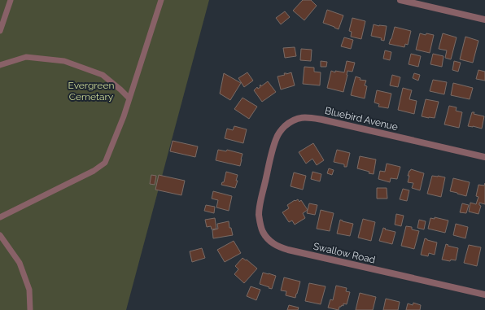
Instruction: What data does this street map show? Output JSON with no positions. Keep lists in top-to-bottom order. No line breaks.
{"streets":{"street":["Bluebird Avenue","Swallow Road"]},"crossings":[["Bluebird Avenue","Swallow Road"]],"parks":["Evergreen Cemetary"]}
